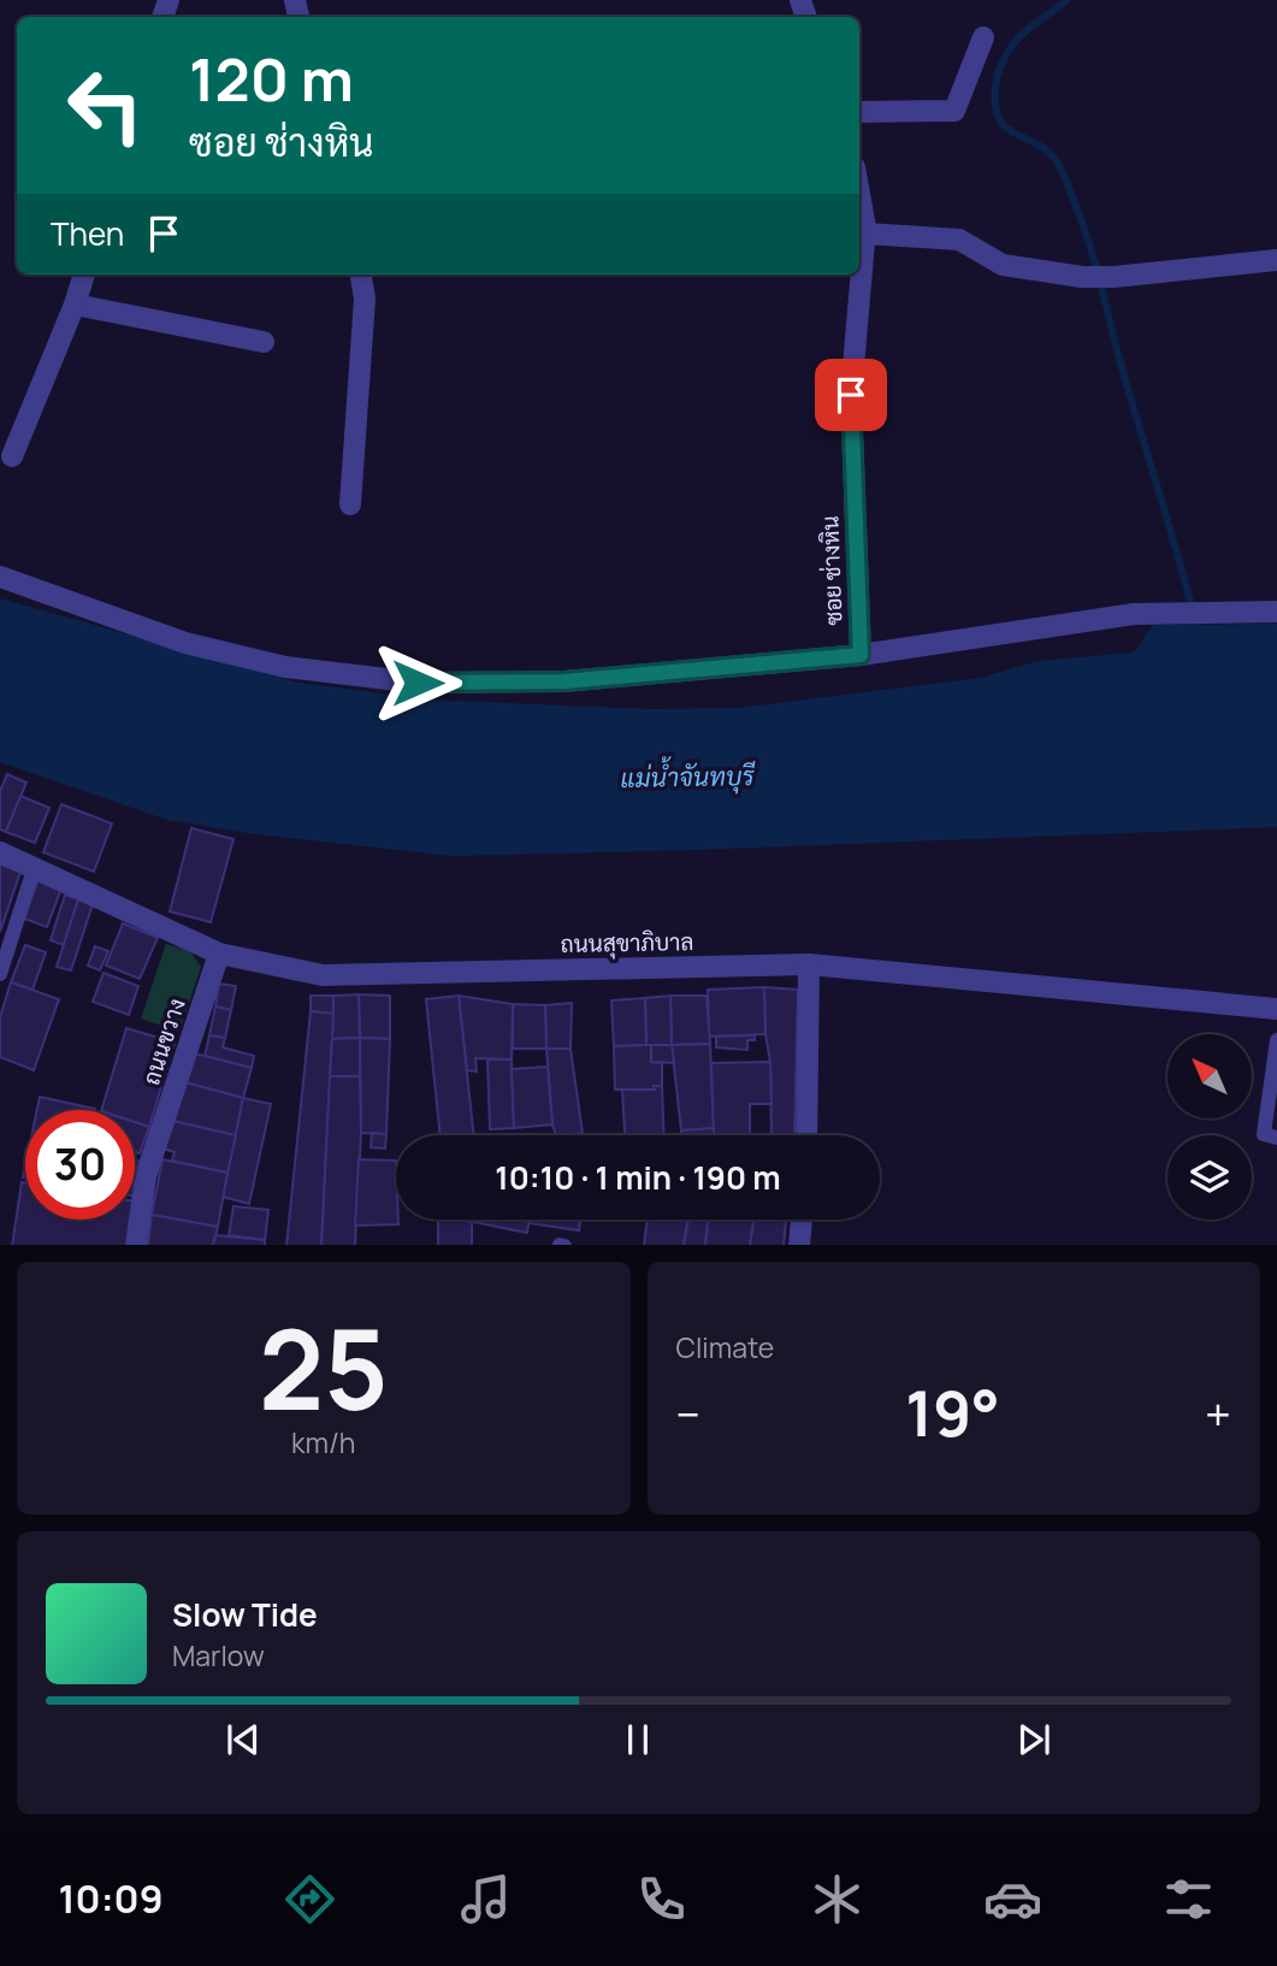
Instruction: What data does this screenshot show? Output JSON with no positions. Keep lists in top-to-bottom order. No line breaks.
{"streets":{"street":["ซอย ช่างหิน","ถนนสุขาภิบาล","ถนนขวาง"]},"crossings":[["ถนนสุขาภิบาล","ถนนขวาง"]],"water":["แม่น้ำจันทบุรี"],"north":"top left","page":{"turn":["120 m","ซอย ช่างหิน"],"then":"Then","limit":"30","trip":"10:10 · 1 min · 190 m","tile":[["25","km/h"],"Climate"],"heat":["−","19°","+"],"song":["Slow Tide","Marlow"],"tabs":"10:09"}}
